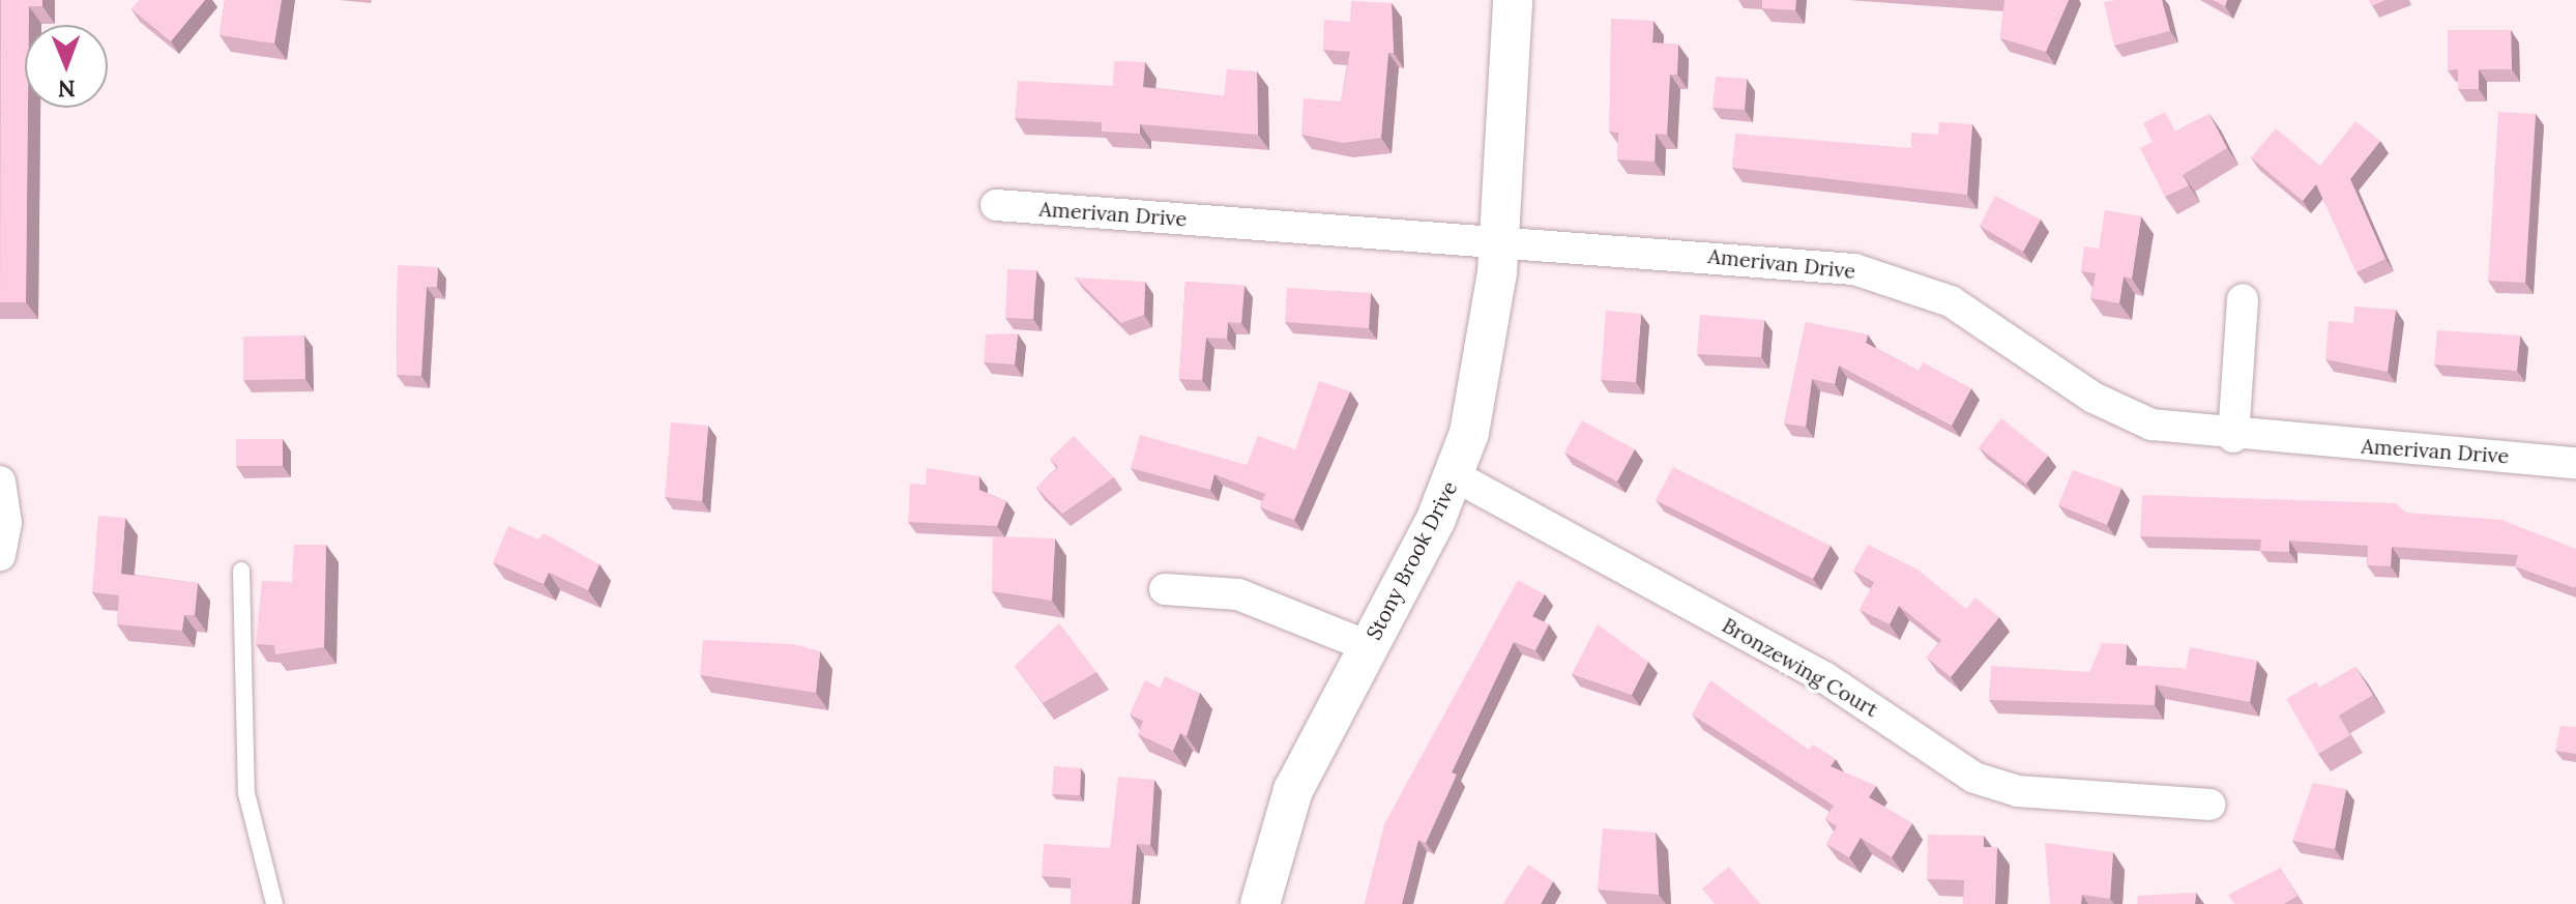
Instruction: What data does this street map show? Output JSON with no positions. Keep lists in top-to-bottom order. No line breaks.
{"streets":{"street":["Amerivan Drive","Stony Brook Drive","Bronzewing Court"]},"crossings":[["Amerivan Drive","Stony Brook Drive"],["Stony Brook Drive","Bronzewing Court"]],"north":"bottom"}
